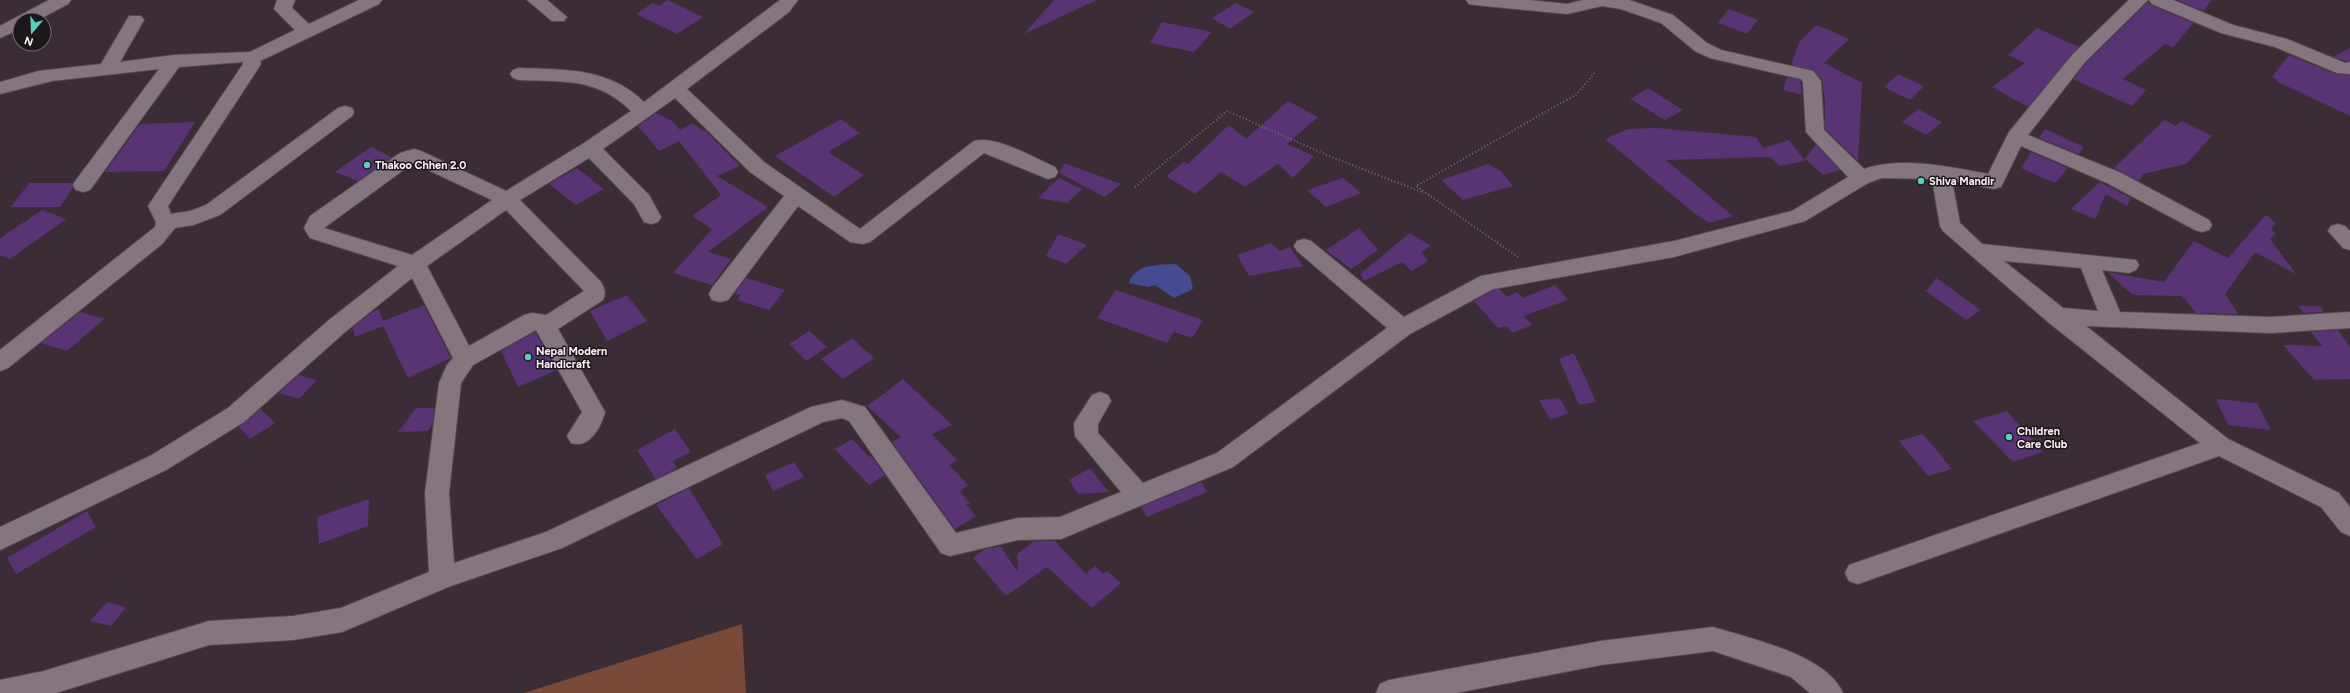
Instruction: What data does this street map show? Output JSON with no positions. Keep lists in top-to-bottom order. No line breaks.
{"places":["Thakoo Chhen 2.0","Shiva Mandir","Nepal Modern Handicraft","Children Care Club"],"north":"bottom"}
